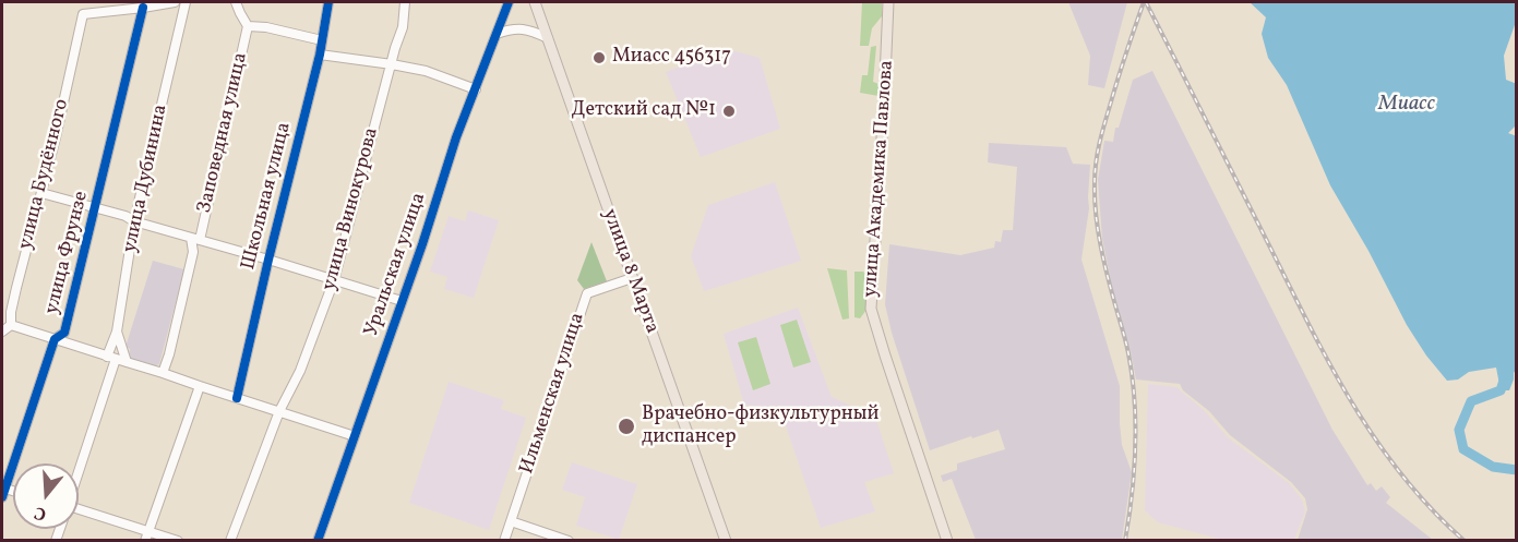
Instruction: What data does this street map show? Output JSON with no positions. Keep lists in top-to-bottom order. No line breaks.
{"streets":{"main road":["улица Академика Павлова","улица 8 Марта"],"street":["Заповедная улица","улица Будённого","улица Дубинина","Школьная улица","улица Винокурова","улица Фрунзе","Уральская улица","Ильменская улица"]},"crossings":[["улица Будённого","улица Фрунзе"],["улица 8 Марта","Ильменская улица"]],"water":["Миасс"],"places":["Миасс 456317","Детский сад №1","Врачебно-физкультурный диспансер"],"north":"bottom"}
